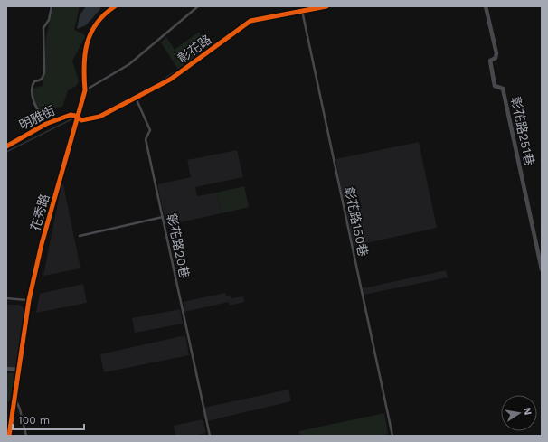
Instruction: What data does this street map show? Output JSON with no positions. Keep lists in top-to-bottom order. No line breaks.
{"streets":{"street":["彰花路","明雅街","彰花路251巷","花秀路"],"lane":["彰花路150巷","彰花路20巷"]},"crossings":[["彰花路","明雅街"],["彰花路","花秀路"],["彰花路","彰花路150巷"],["彰花路","彰花路20巷"],["明雅街","花秀路"]],"scale_bar":"100 m","north":"right"}
